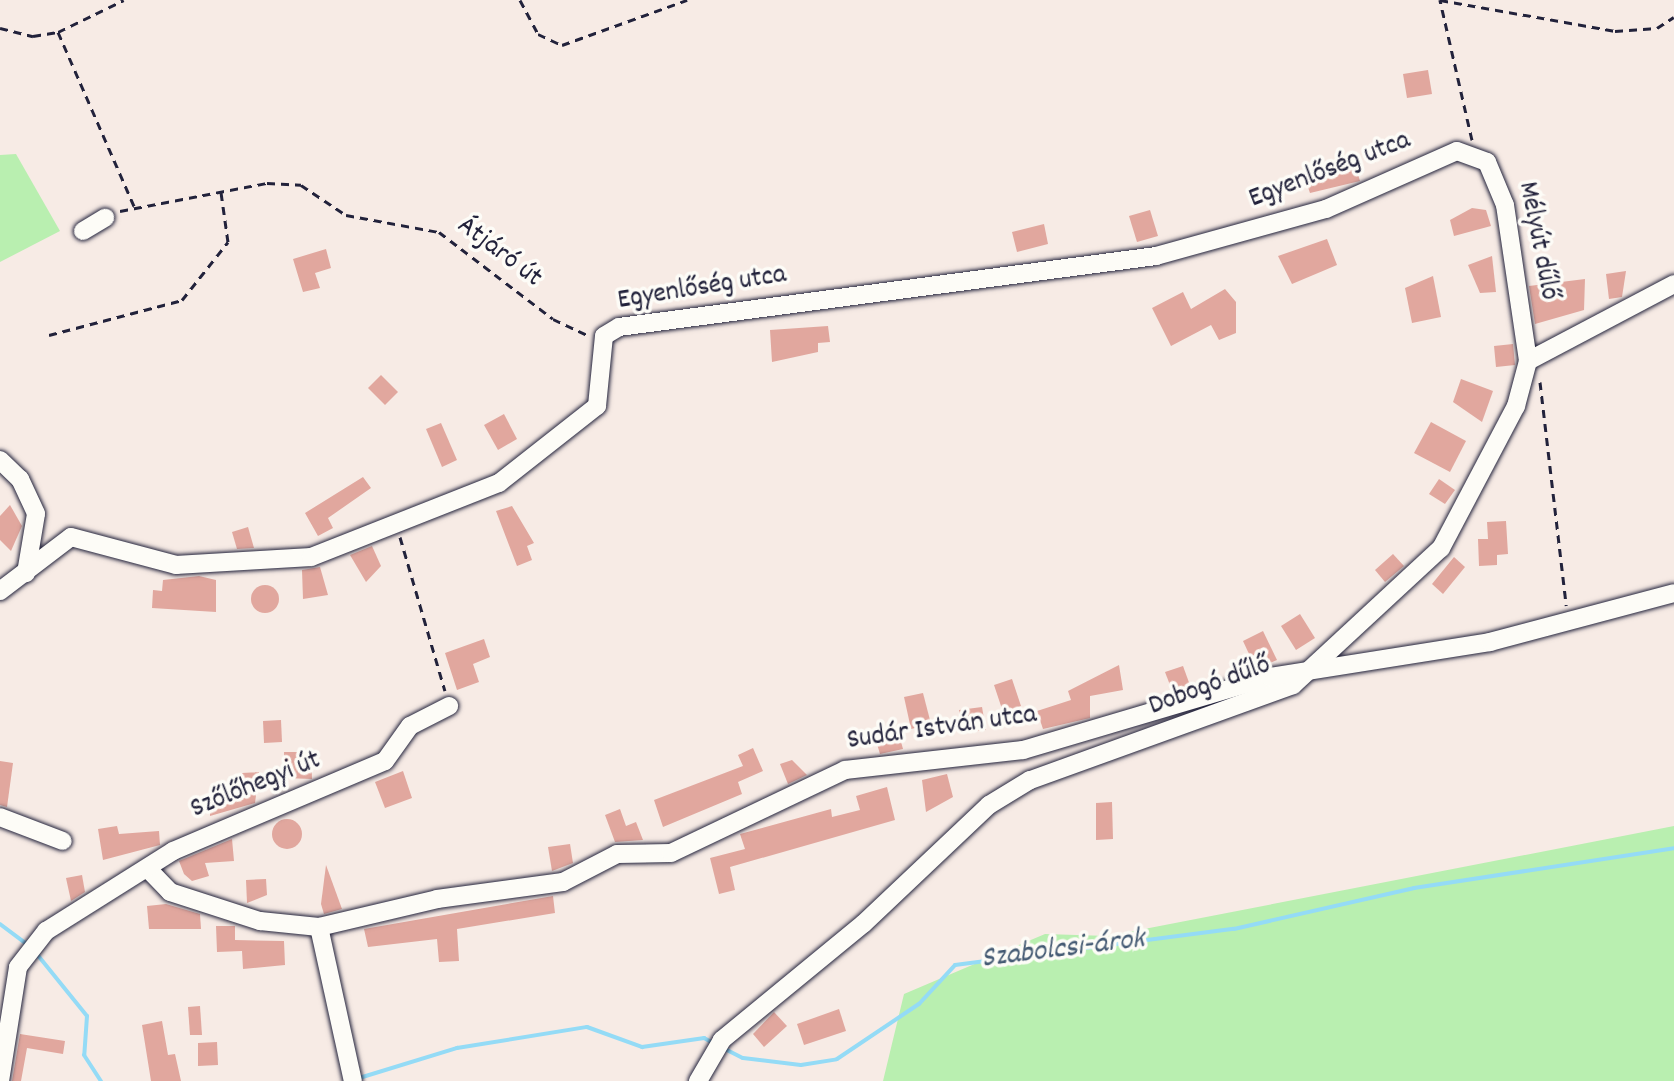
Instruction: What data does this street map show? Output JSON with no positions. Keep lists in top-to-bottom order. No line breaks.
{"streets":{"street":["Egyenlőség utca","Mélyút dűlő","Dobogó dűlő","Sudár István utca","Szőlőhegyi út"],"path":["Átjáró út"]},"crossings":[["Egyenlőség utca","Mélyút dűlő"],["Egyenlőség utca","Átjáró út"],["Mélyút dűlő","Dobogó dűlő"],["Dobogó dűlő","Sudár István utca"],["Sudár István utca","Szőlőhegyi út"]],"water":["Szabolcsi-árok"]}
